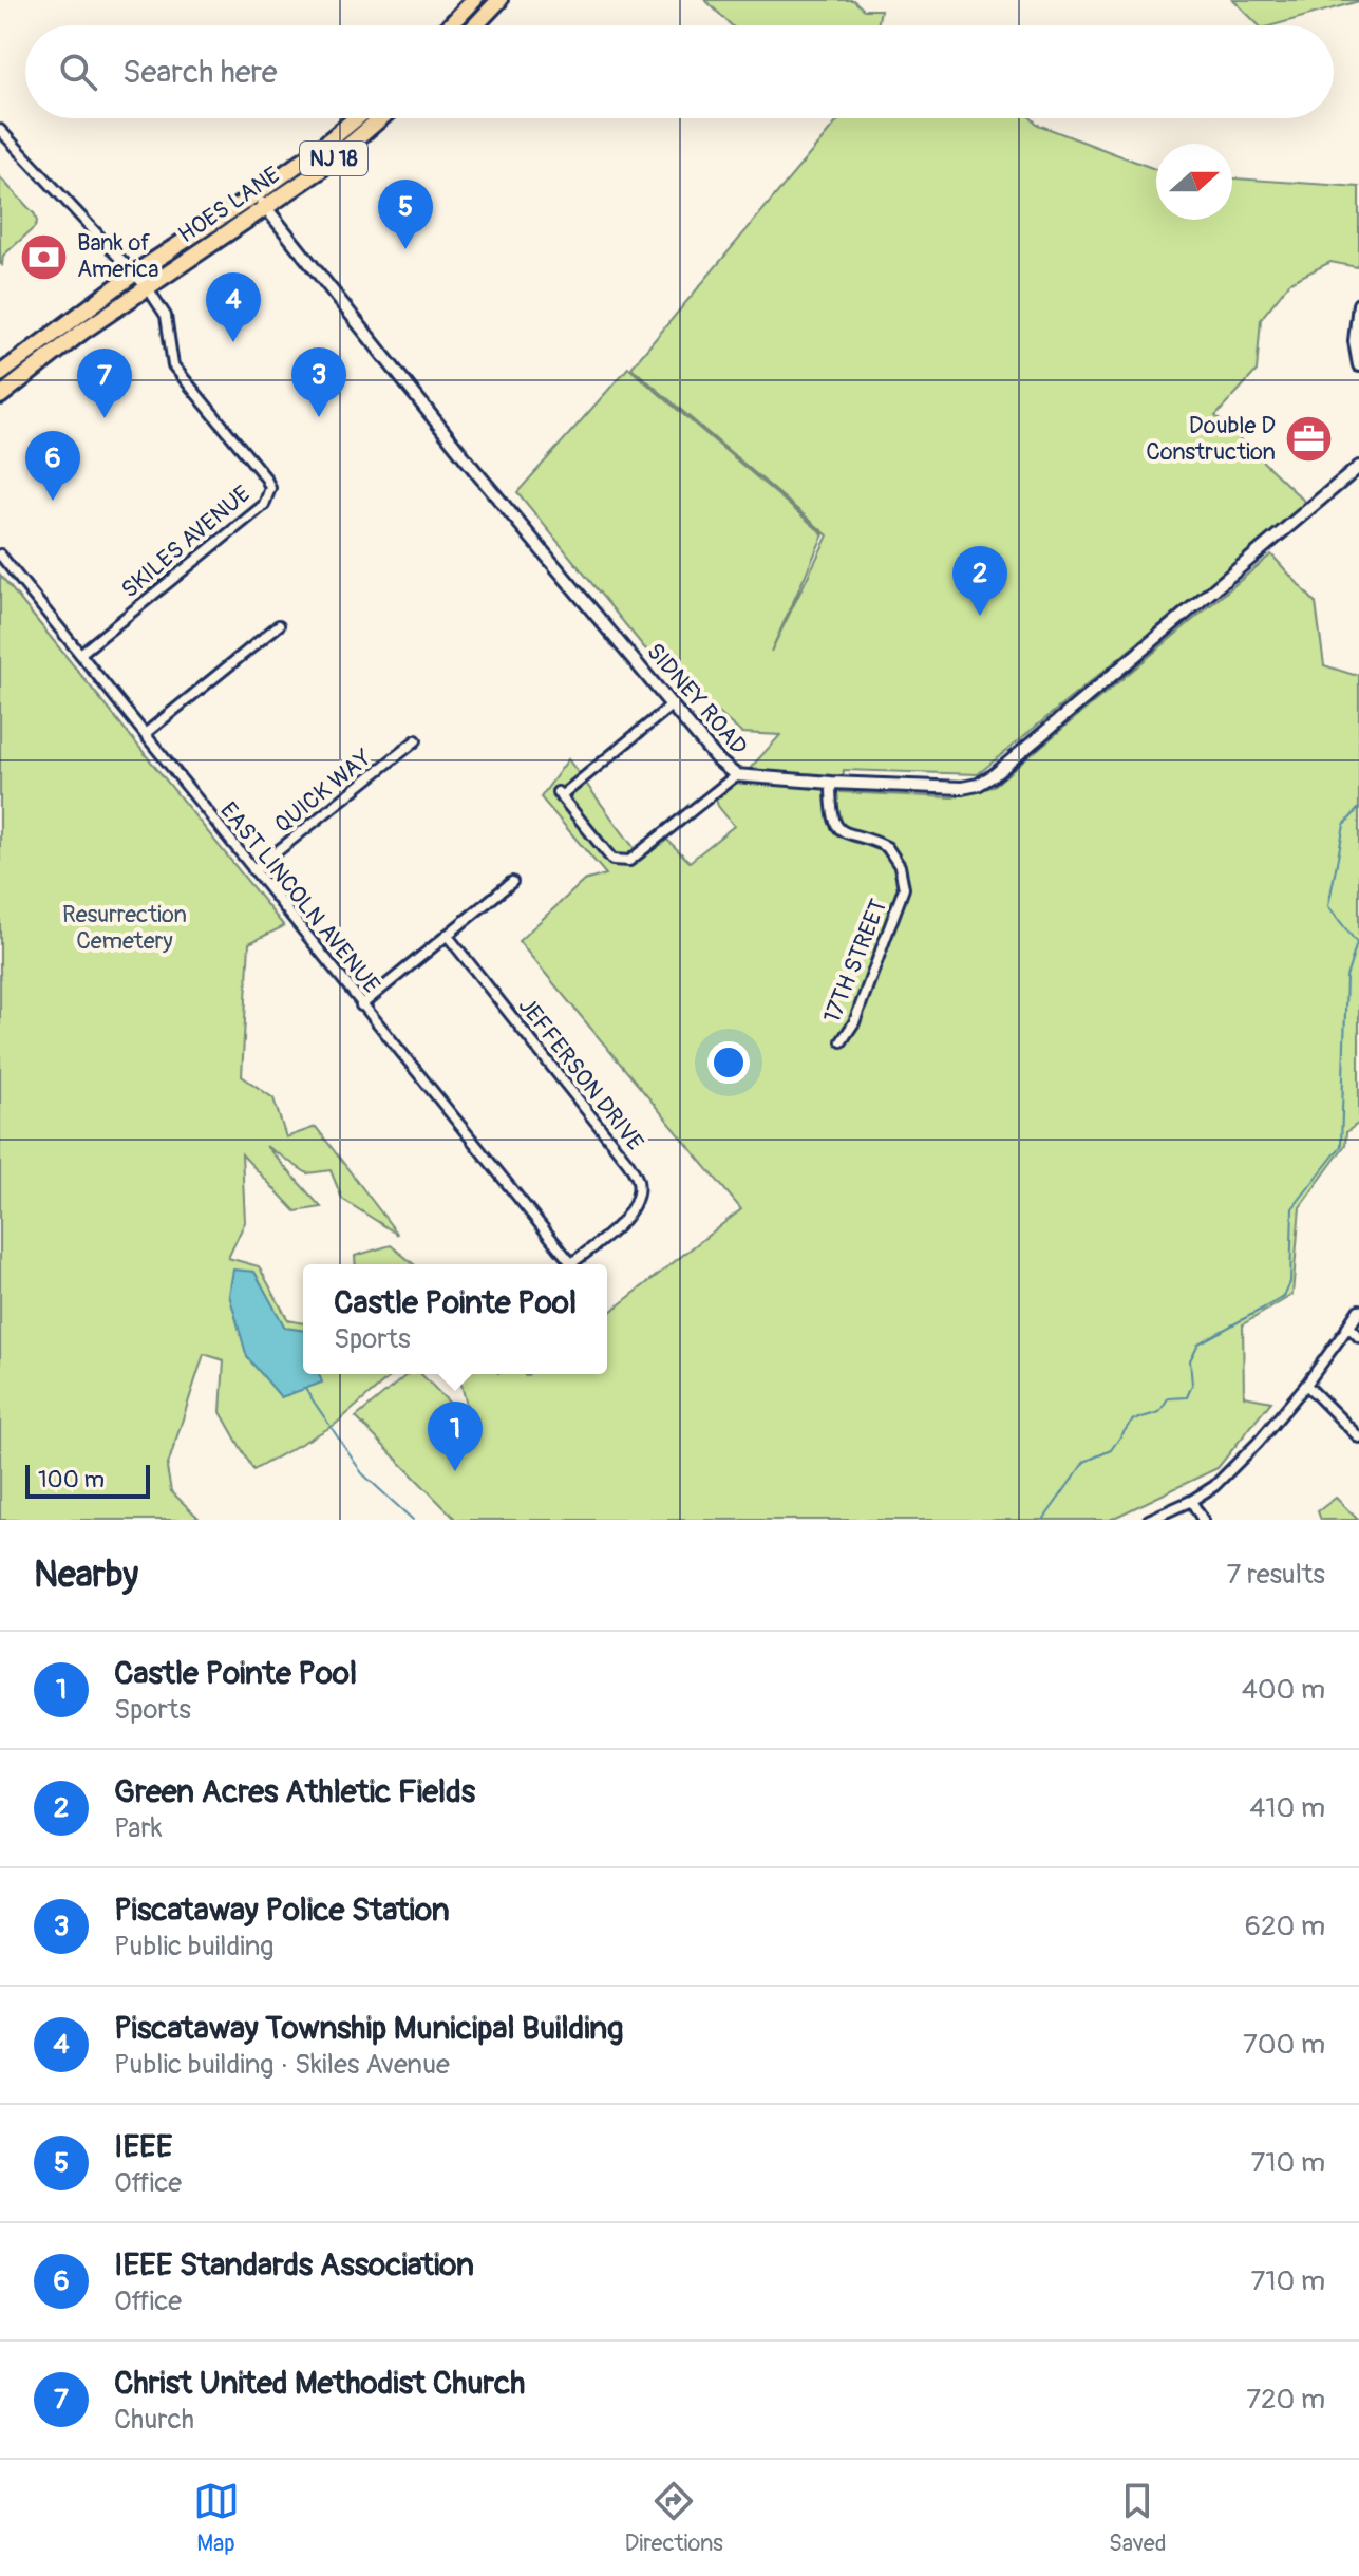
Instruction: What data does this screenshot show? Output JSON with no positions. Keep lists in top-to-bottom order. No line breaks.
{"streets":{"highway":["NJ 18","HOES LANE"],"street":["SKILES AVENUE","SIDNEY ROAD","QUICK WAY","EAST LINCOLN AVENUE","17TH STREET","JEFFERSON DRIVE"]},"crossings":[["HOES LANE","SKILES AVENUE"],["HOES LANE","SIDNEY ROAD"],["SKILES AVENUE","EAST LINCOLN AVENUE"],["SIDNEY ROAD","17TH STREET"],["QUICK WAY","EAST LINCOLN AVENUE"],["EAST LINCOLN AVENUE","JEFFERSON DRIVE"]],"parks":["Resurrection Cemetery"],"places":{"bank":["Bank of America"],"office":["Double D Construction"]},"scale_bar":"100 m","north":"right","page":{"search":"Search here","pins":["5","4","3","7","6","2","1"],"popup":["Castle Pointe Pool","Sports"],"scale":"100 m","heading":["Nearby","7 results"],"list":[{"mark":"1","name":"Castle Pointe Pool","note":"Sports","value":"400 m"},{"mark":"2","name":"Green Acres Athletic Fields","note":"Park","value":"410 m"},{"mark":"3","name":"Piscataway Police Station","note":"Public building","value":"620 m"},{"mark":"4","name":"Piscataway Township Municipal Building","note":"Public building · Skiles Avenue","value":"700 m"},{"mark":"5","name":"IEEE","note":"Office","value":"710 m"},{"mark":"6","name":"IEEE Standards Association","note":"Office","value":"710 m"},{"mark":"7","name":"Christ United Methodist Church","note":"Church","value":"720 m"}],"nav":["Map","Directions","Saved"]}}
